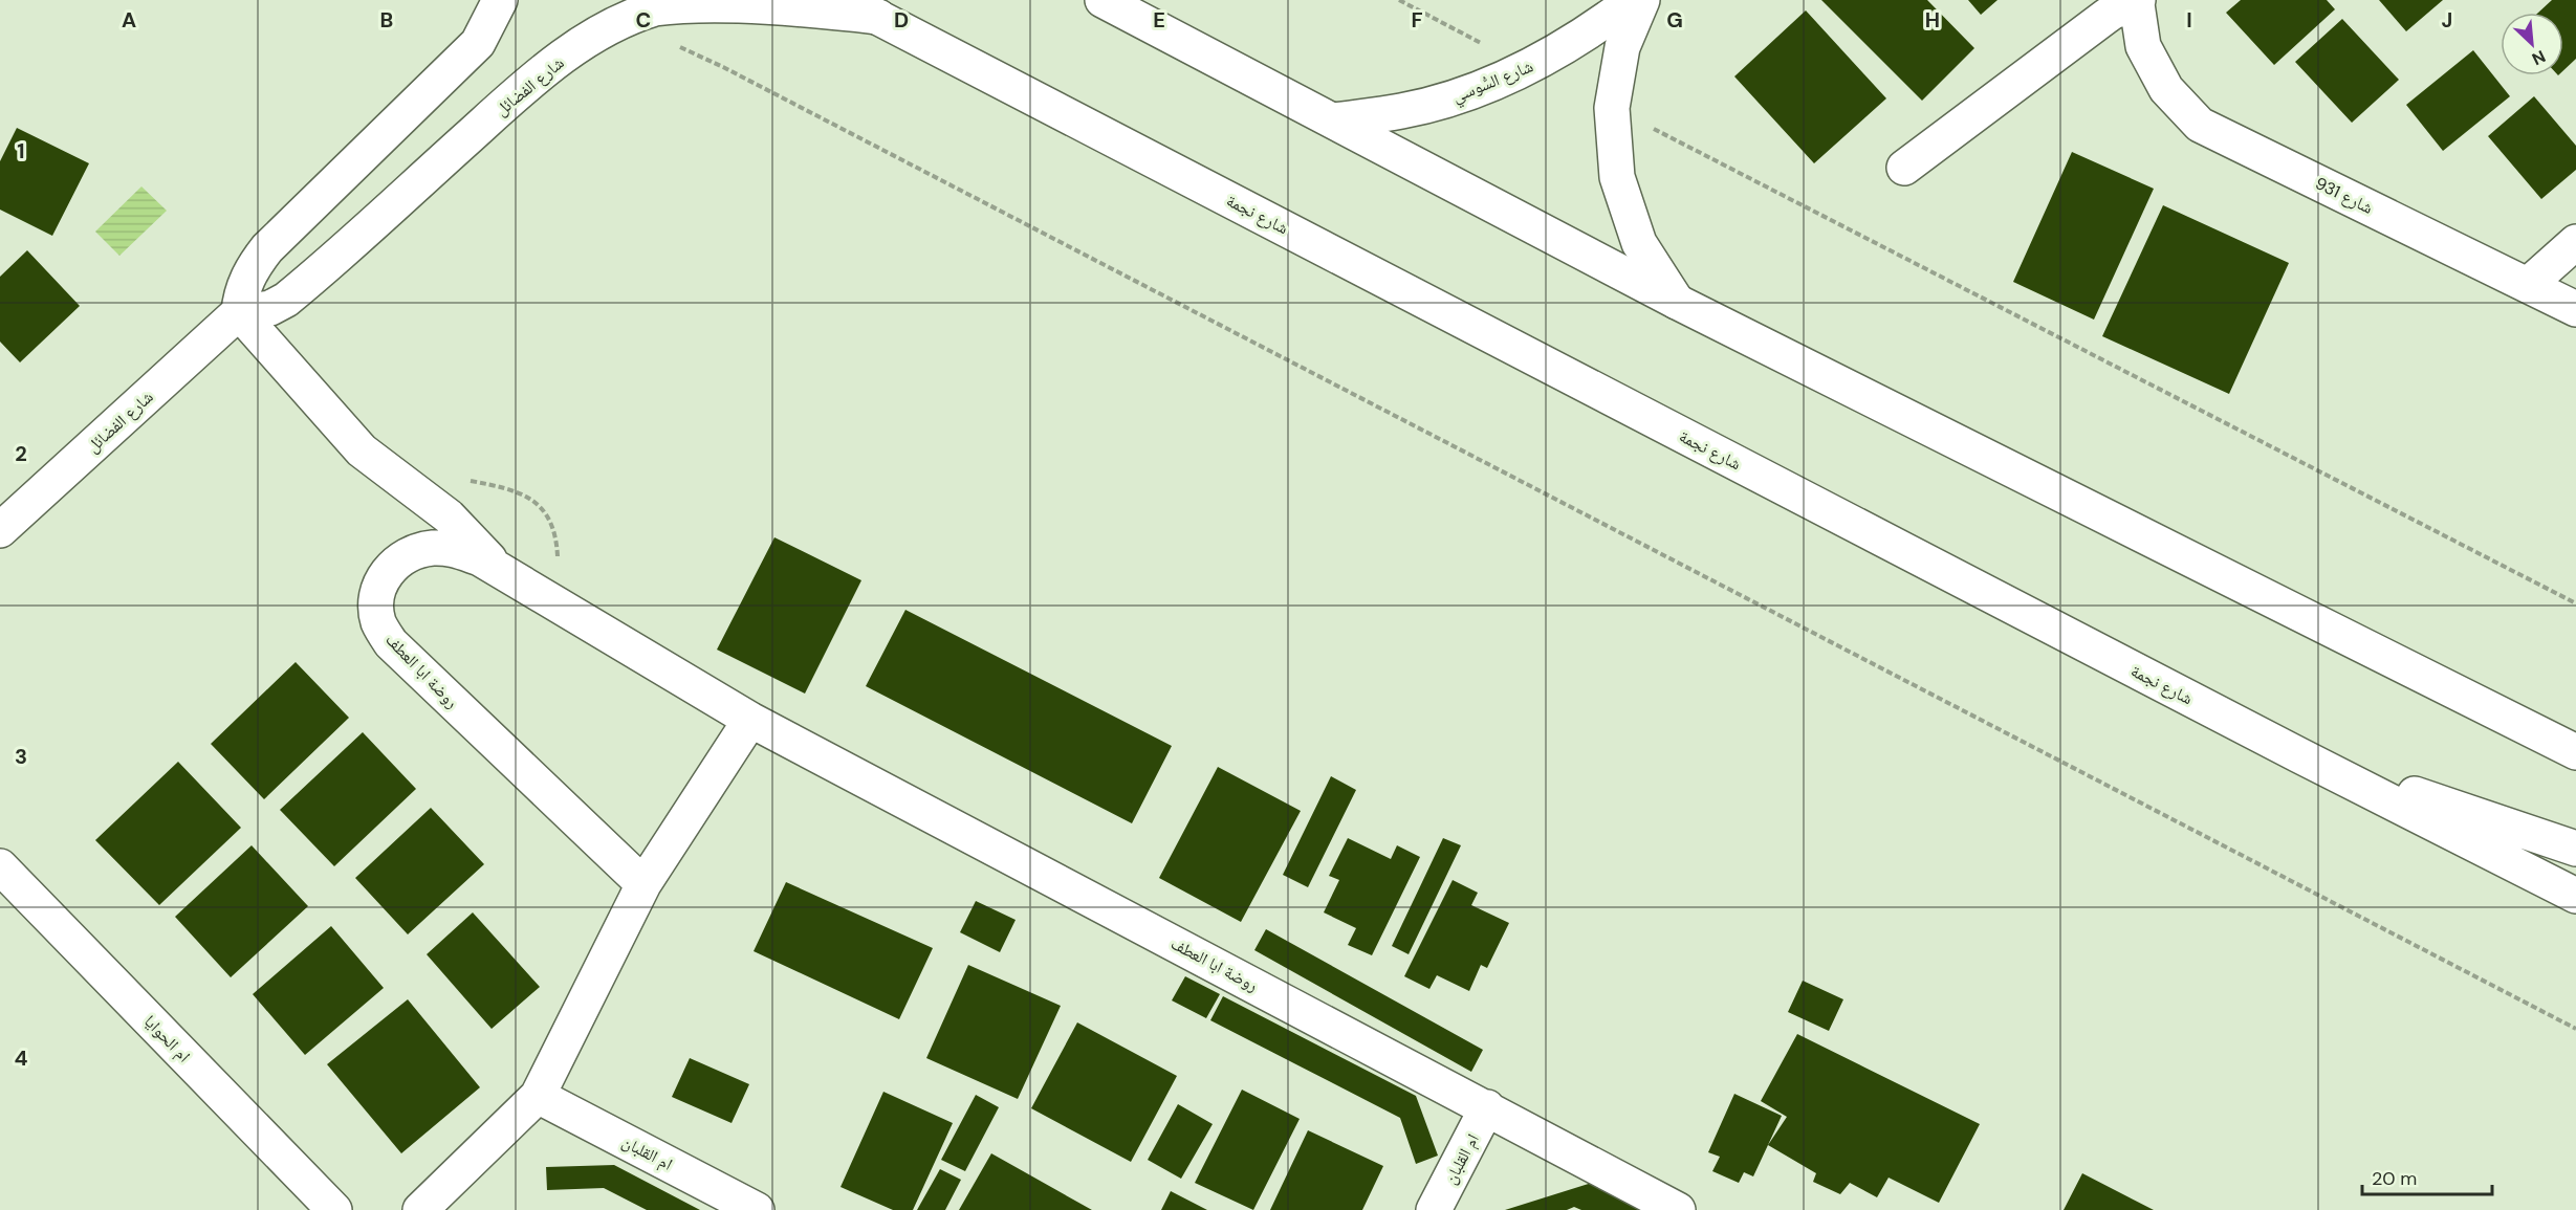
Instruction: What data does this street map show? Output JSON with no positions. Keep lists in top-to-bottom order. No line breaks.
{"streets":{"street":["شارع السُّوسي","شارع الفضائل","شارع 931","شارع نجمة","روضة ابا العطف","ام الحوايا","ام القلبان"]},"crossings":[["شارع الفضائل","شارع نجمة"],["روضة ابا العطف","ام القلبان"]],"scale_bar":"20 m","north":"bottom right","grid":{"columns":["A","B","C","D","E","F","G","H","I","J"],"rows":["1","2","3","4"]}}
